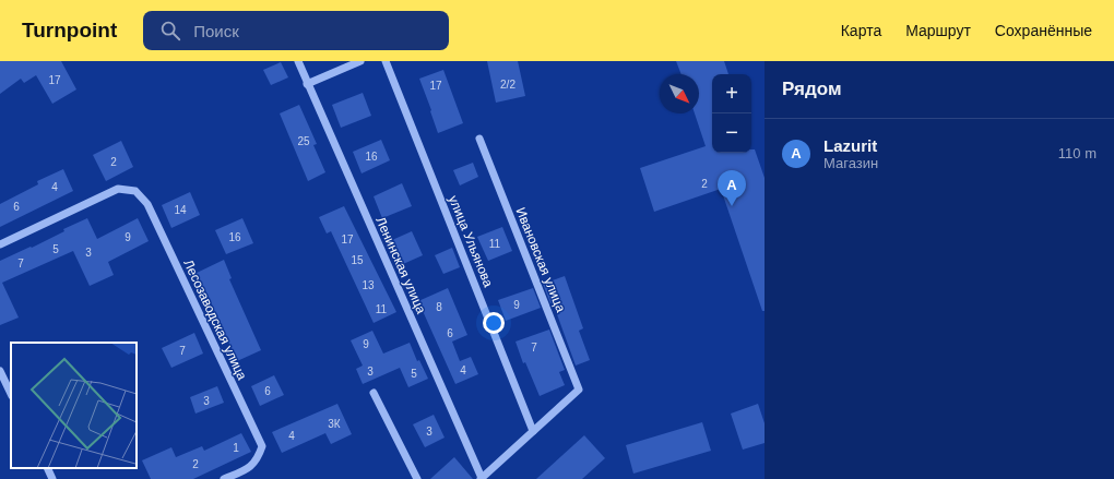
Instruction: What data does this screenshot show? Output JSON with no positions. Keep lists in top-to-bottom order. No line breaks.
{"streets":{"street":["улица Ульянова","Ивановская улица","Ленинская улица","Лесозаводская улица"]},"crossings":[["улица Ульянова","Ивановская улица"]],"house_numbers":["17","2/2","17","25","16","2","2","4","6","14","9","16","17","11","5","3","15","7","13","9","8","11","6","9","7","7","4","3","5","6","3","3К","3","4","1","2"],"north":"bottom right","page":{"header":"Turnpoint","search":"Поиск","nav":["Карта","Маршрут","Сохранённые"],"heading":"Рядом","map_buttons":["+","−"],"list":[{"mark":"A","name":"Lazurit","note":"Магазин","value":"110 m"}],"pins":"A"}}
